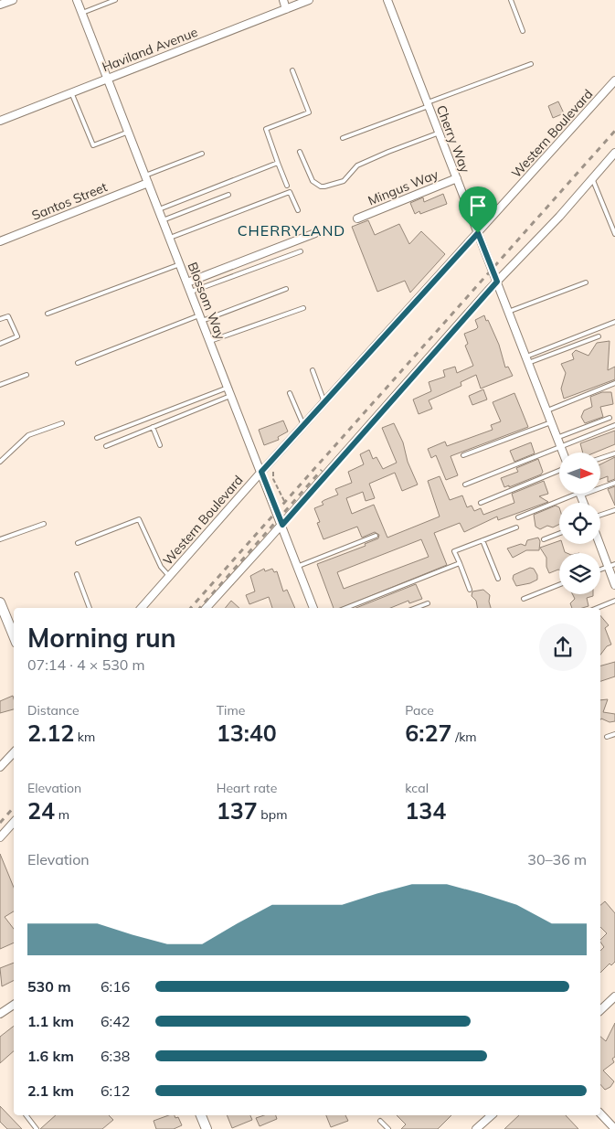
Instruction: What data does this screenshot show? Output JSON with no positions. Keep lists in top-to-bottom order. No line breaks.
{"streets":{"street":["Haviland Avenue","Western Boulevard","Cherry Way","Mingus Way","Santos Street","Blossom Way"]},"crossings":[["Haviland Avenue","Blossom Way"],["Western Boulevard","Cherry Way"],["Western Boulevard","Blossom Way"],["Cherry Way","Mingus Way"],["Santos Street","Blossom Way"]],"districts":["CHERRYLAND"],"north":"right","page":{"heading":["Morning run","07:14 · 4 × 530 m"],"stats":[["Distance","2.12 km"],["Time","13:40"],["Pace","6:27 /km"],["Elevation","24 m"],["Heart rate","137 bpm"],["kcal","134"]],"chart":["Elevation","30–36 m"],"list":[{"name":"530 m","note":"6:16"},{"name":"1.1 km","note":"6:42"},{"name":"1.6 km","note":"6:38"},{"name":"2.1 km","note":"6:12"}]}}
